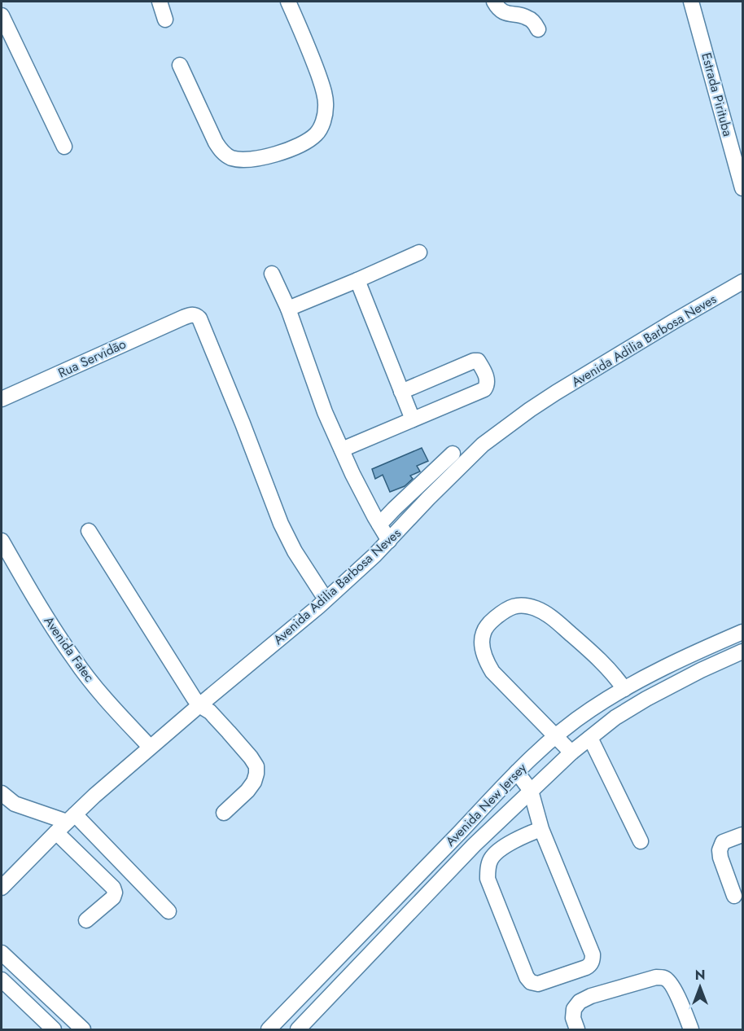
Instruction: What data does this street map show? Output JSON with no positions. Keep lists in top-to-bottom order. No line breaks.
{"streets":{"street":["Estrada Pirituba","Avenida Adilia Barbosa Neves","Rua Servidão","Avenida Fatec","Avenida New Jersey"]},"crossings":[["Avenida Adilia Barbosa Neves","Rua Servidão"],["Avenida Adilia Barbosa Neves","Avenida Fatec"]],"north":"top"}
